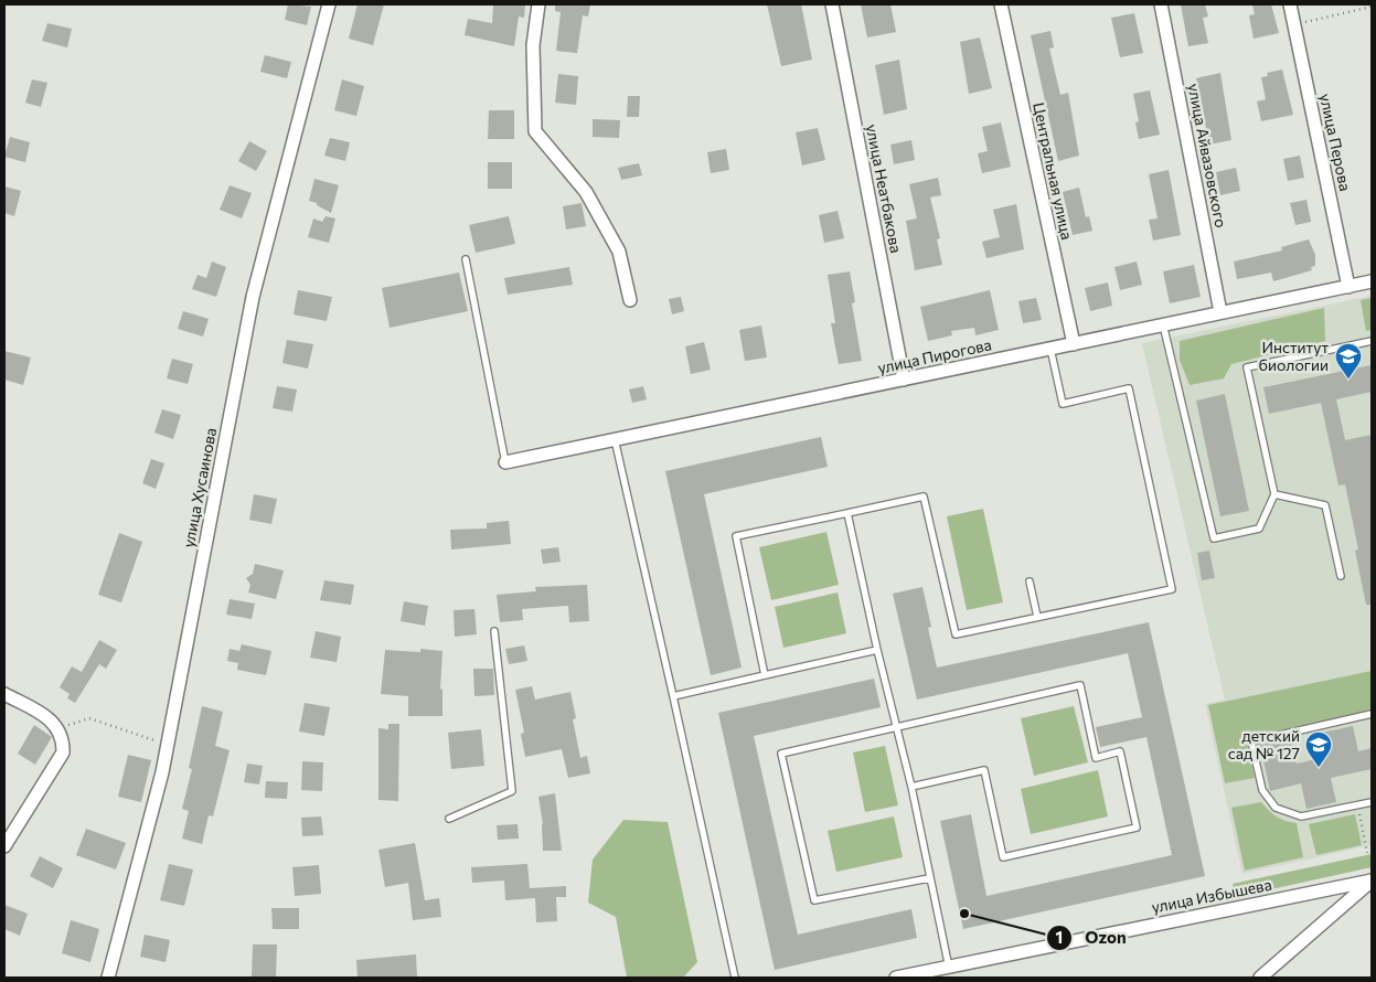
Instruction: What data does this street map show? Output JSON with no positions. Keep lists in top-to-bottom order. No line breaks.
{"streets":{"street":["улица Перова","улица Айвазовского","Центральная улица","улица Неатбакова","улица Пирогова","улица Хусаинова","улица Избышева"]},"crossings":[["улица Перова","улица Пирогова"],["улица Айвазовского","улица Пирогова"],["Центральная улица","улица Пирогова"],["улица Неатбакова","улица Пирогова"]],"places":{"school or university":["Институт биологии","детский сад № 127"],"other":["Ozon"]}}
